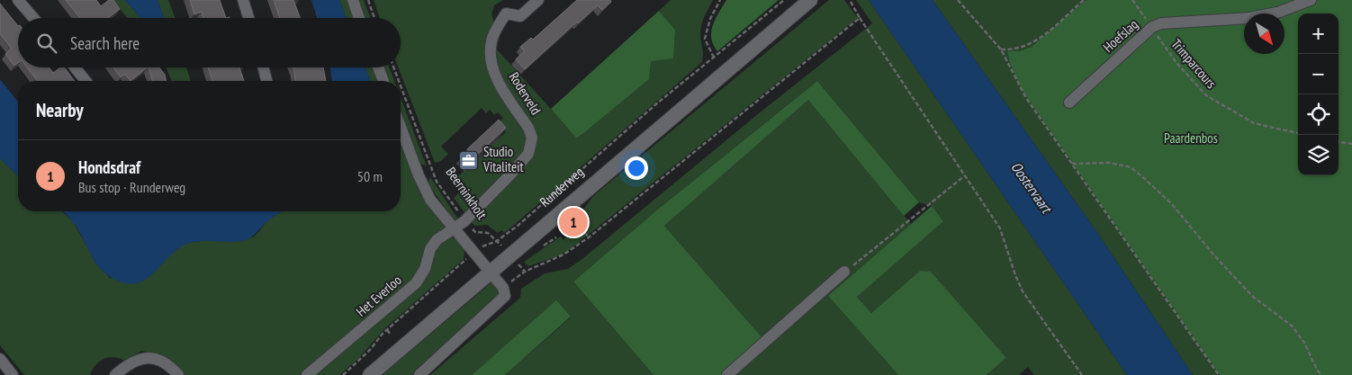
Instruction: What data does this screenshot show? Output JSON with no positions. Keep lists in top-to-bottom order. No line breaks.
{"streets":{"street":["Hoefslag","Roderveld","Runderweg","Het Everloo"],"path":["Trimparcours","Beerninkholt"]},"crossings":[["Hoefslag","Trimparcours"],["Roderveld","Beerninkholt"],["Roderveld","Het Everloo"],["Runderweg","Beerninkholt"]],"water":["Oostervaart"],"parks":["Paardenbos"],"places":{"office":["Studio Vitaliteit"]},"north":"bottom right","page":{"map_buttons":["+","−"],"search":"Search here","heading":"Nearby","list":[{"mark":"1","name":"Hondsdraf","note":"Bus stop · Runderweg","value":"50 m"}],"pins":"1"}}
